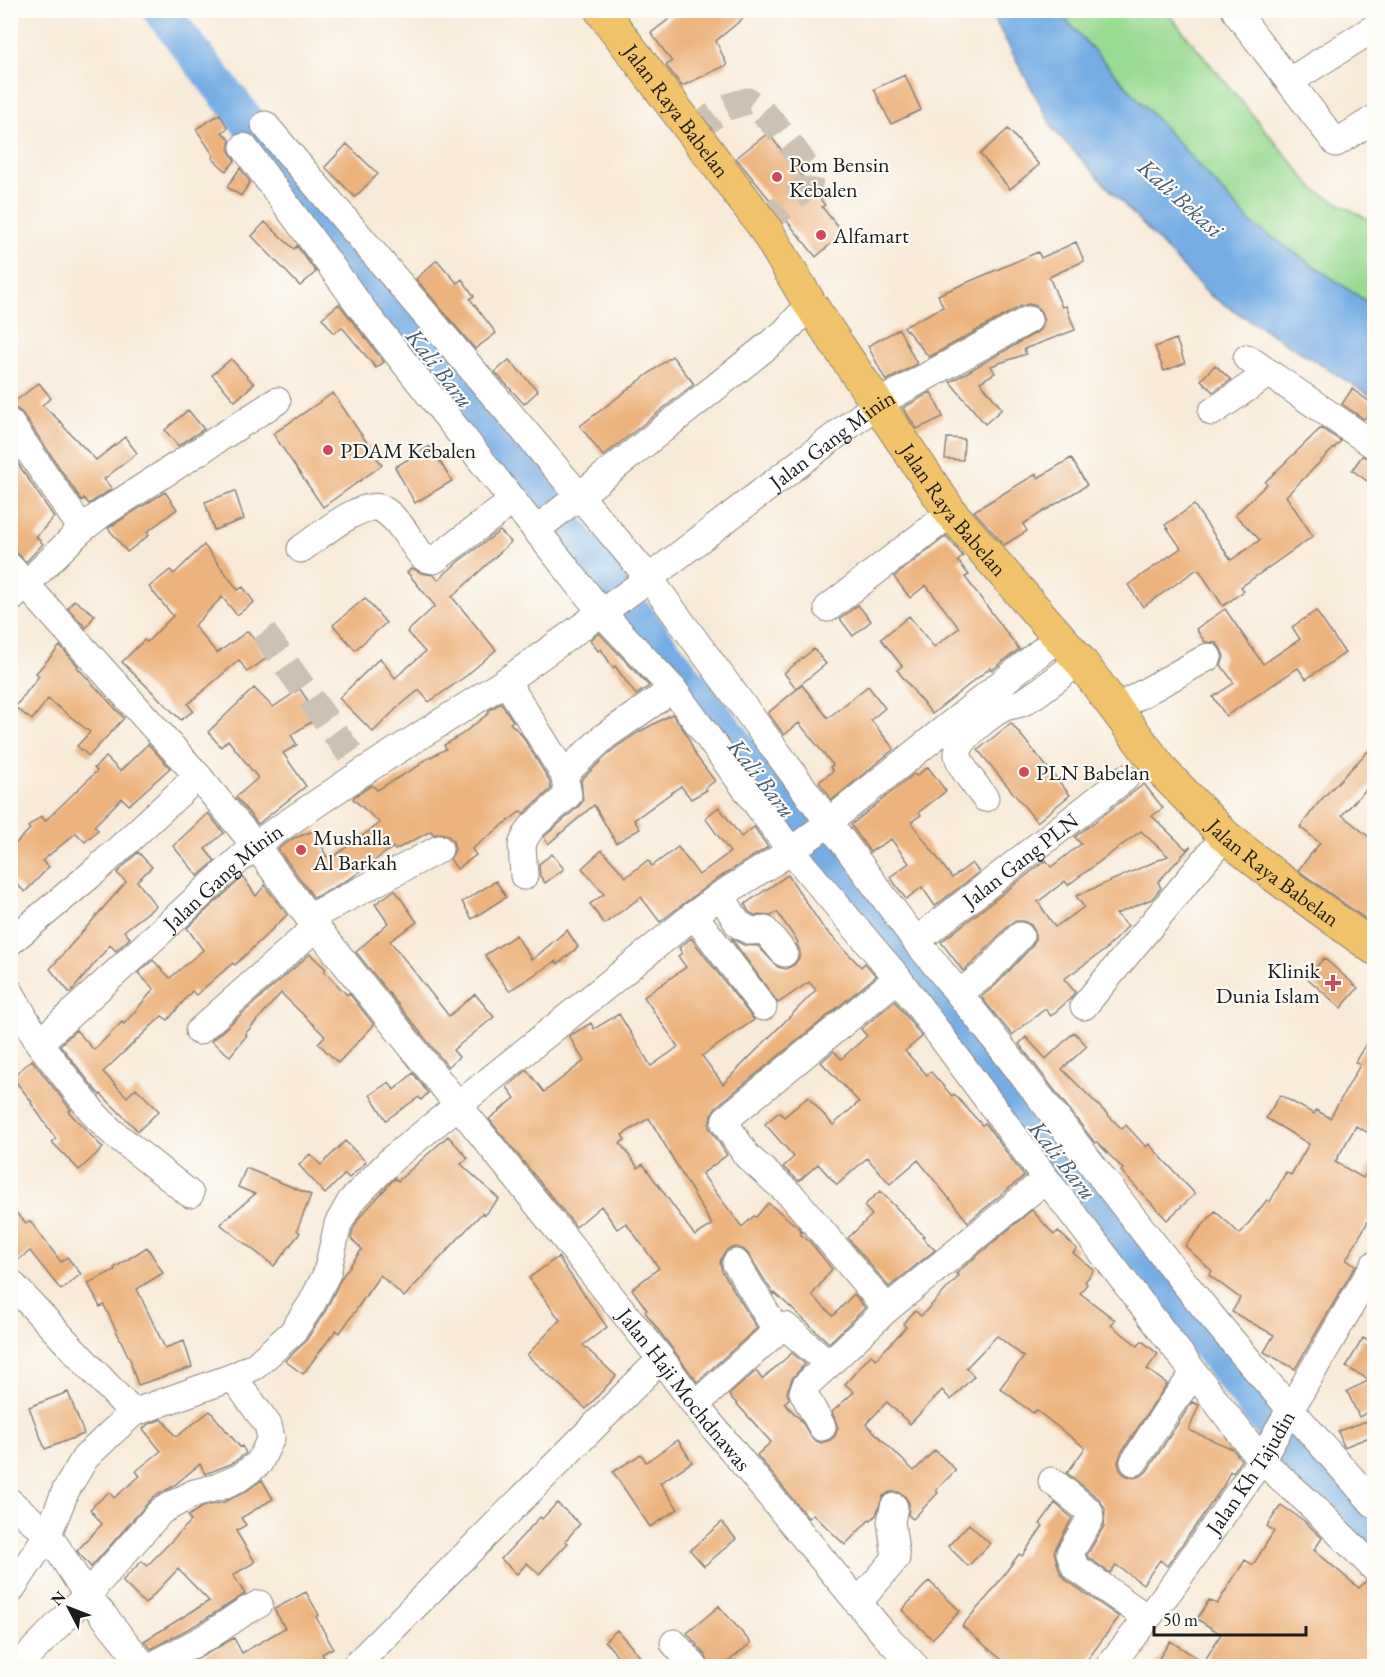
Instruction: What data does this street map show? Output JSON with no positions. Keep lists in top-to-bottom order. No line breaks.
{"streets":{"main road":["Jalan Raya Babelan"],"street":["Jalan Gang Minin","Jalan Gang PLN","Jalan Haji Mochdnawas","Jalan Kh Tajudin"]},"crossings":[["Jalan Raya Babelan","Jalan Gang Minin"],["Jalan Gang Minin","Jalan Haji Mochdnawas"]],"water":["Kali Bekasi","Kali Baru"],"places":{"other":["Pom Bensin Kebalen","Alfamart","PDAM Kebalen","PLN Babelan","Mushalla Al Barkah"],"health":["Klinik Dunia Islam"]},"scale_bar":"50 m","north":"top left"}
